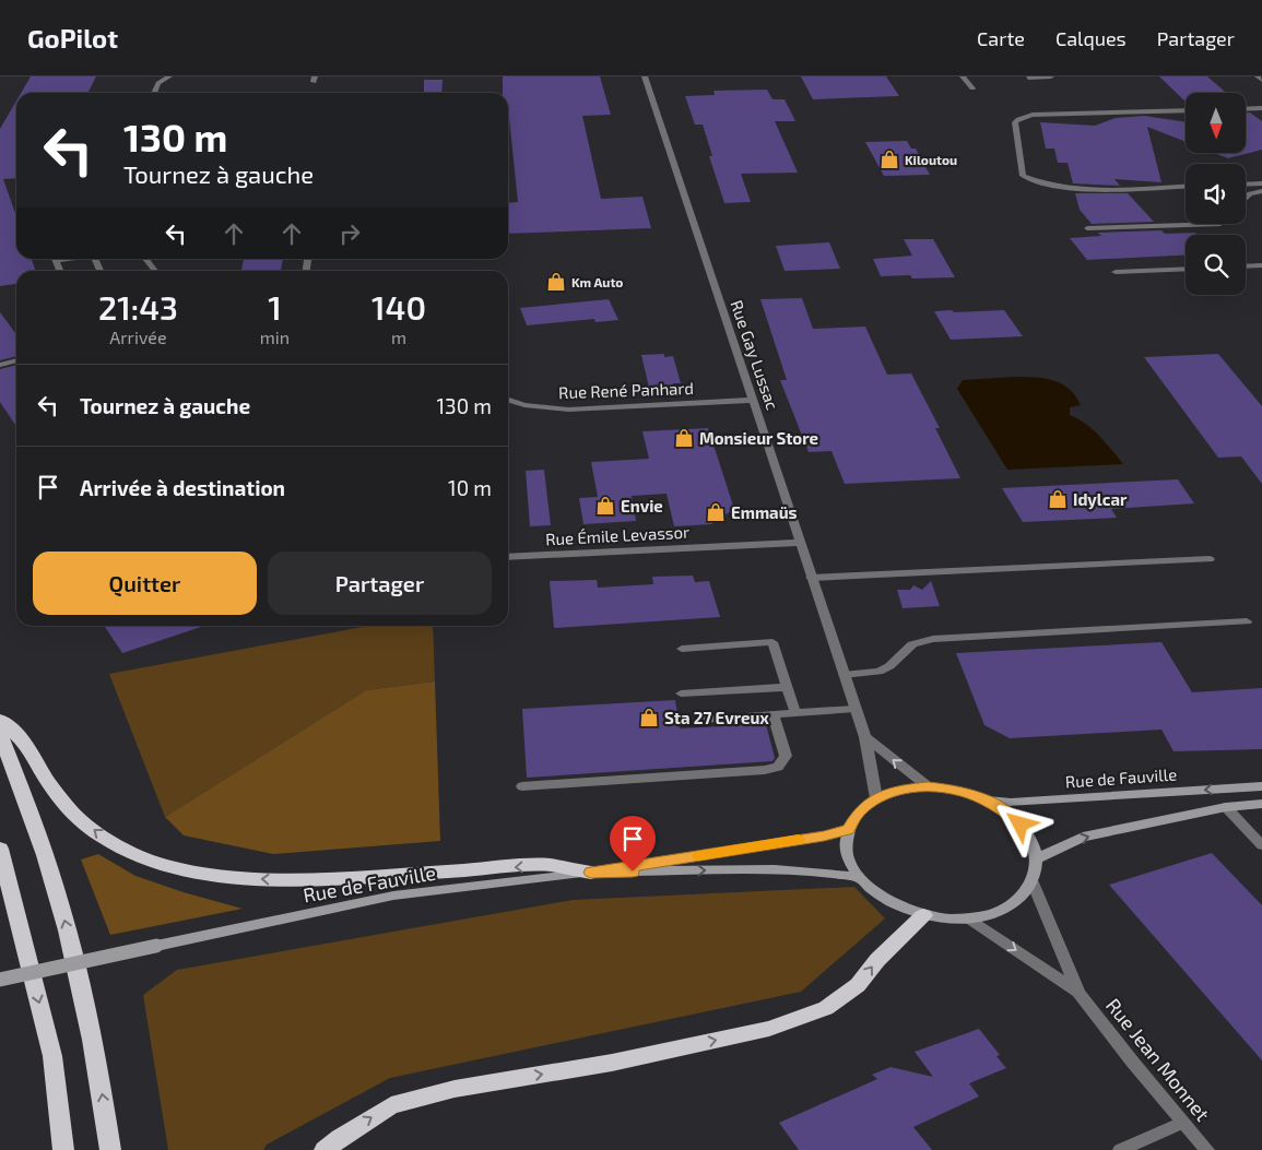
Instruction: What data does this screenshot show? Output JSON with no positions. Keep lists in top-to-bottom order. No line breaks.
{"streets":{"main road":["Rue de Fauville"],"street":["Rue Gay Lussac","Rue René Panhard","Rue Émile Levassor","Rue Jean Monnet"]},"crossings":[["Rue Gay Lussac","Rue René Panhard"],["Rue Gay Lussac","Rue Émile Levassor"],["Rue Gay Lussac","Rue de Fauville"],["Rue Gay Lussac","Rue Jean Monnet"],["Rue de Fauville","Rue Jean Monnet"]],"places":{"shop":["Kiloutou","Km Auto","Monsieur Store","Idylcar","Envie","Emmaüs","Sta 27 Evreux"]},"north":"bottom","page":{"header":"GoPilot","nav":["Carte","Calques","Partager"],"turn":["130 m","Tournez à gauche"],"eta":["21:43","Arrivée","1","min","140","m"],"list":[{"name":"Tournez à gauche","value":"130 m"},{"name":"Arrivée à destination","value":"10 m"}],"buttons":["Quitter","Partager"]}}
